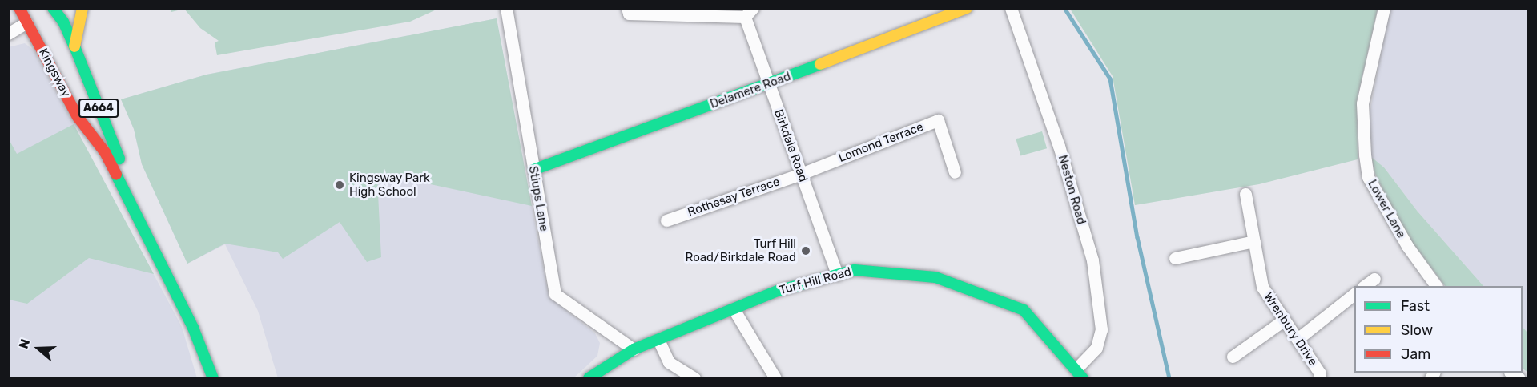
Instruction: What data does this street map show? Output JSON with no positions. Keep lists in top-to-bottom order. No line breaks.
{"streets":{"main road":["Kingsway","Delamere Road","A664","Turf Hill Road"],"street":["Lomond Terrace","Birkdale Road","Neston Road","Rothesay Terrace","Stiups Lane","Lower Lane","Wrenbury Drive"]},"crossings":[["Kingsway","A664"],["Delamere Road","Birkdale Road"],["Delamere Road","Stiups Lane"],["Lomond Terrace","Birkdale Road"],["Lomond Terrace","Rothesay Terrace"],["Birkdale Road","Rothesay Terrace"],["Birkdale Road","Turf Hill Road"],["Neston Road","Turf Hill Road"],["Stiups Lane","Turf Hill Road"]],"places":["Kingsway Park High School","Turf Hill Road/Birkdale Road"],"legend":["Fast","Slow","Jam"],"north":"left"}
